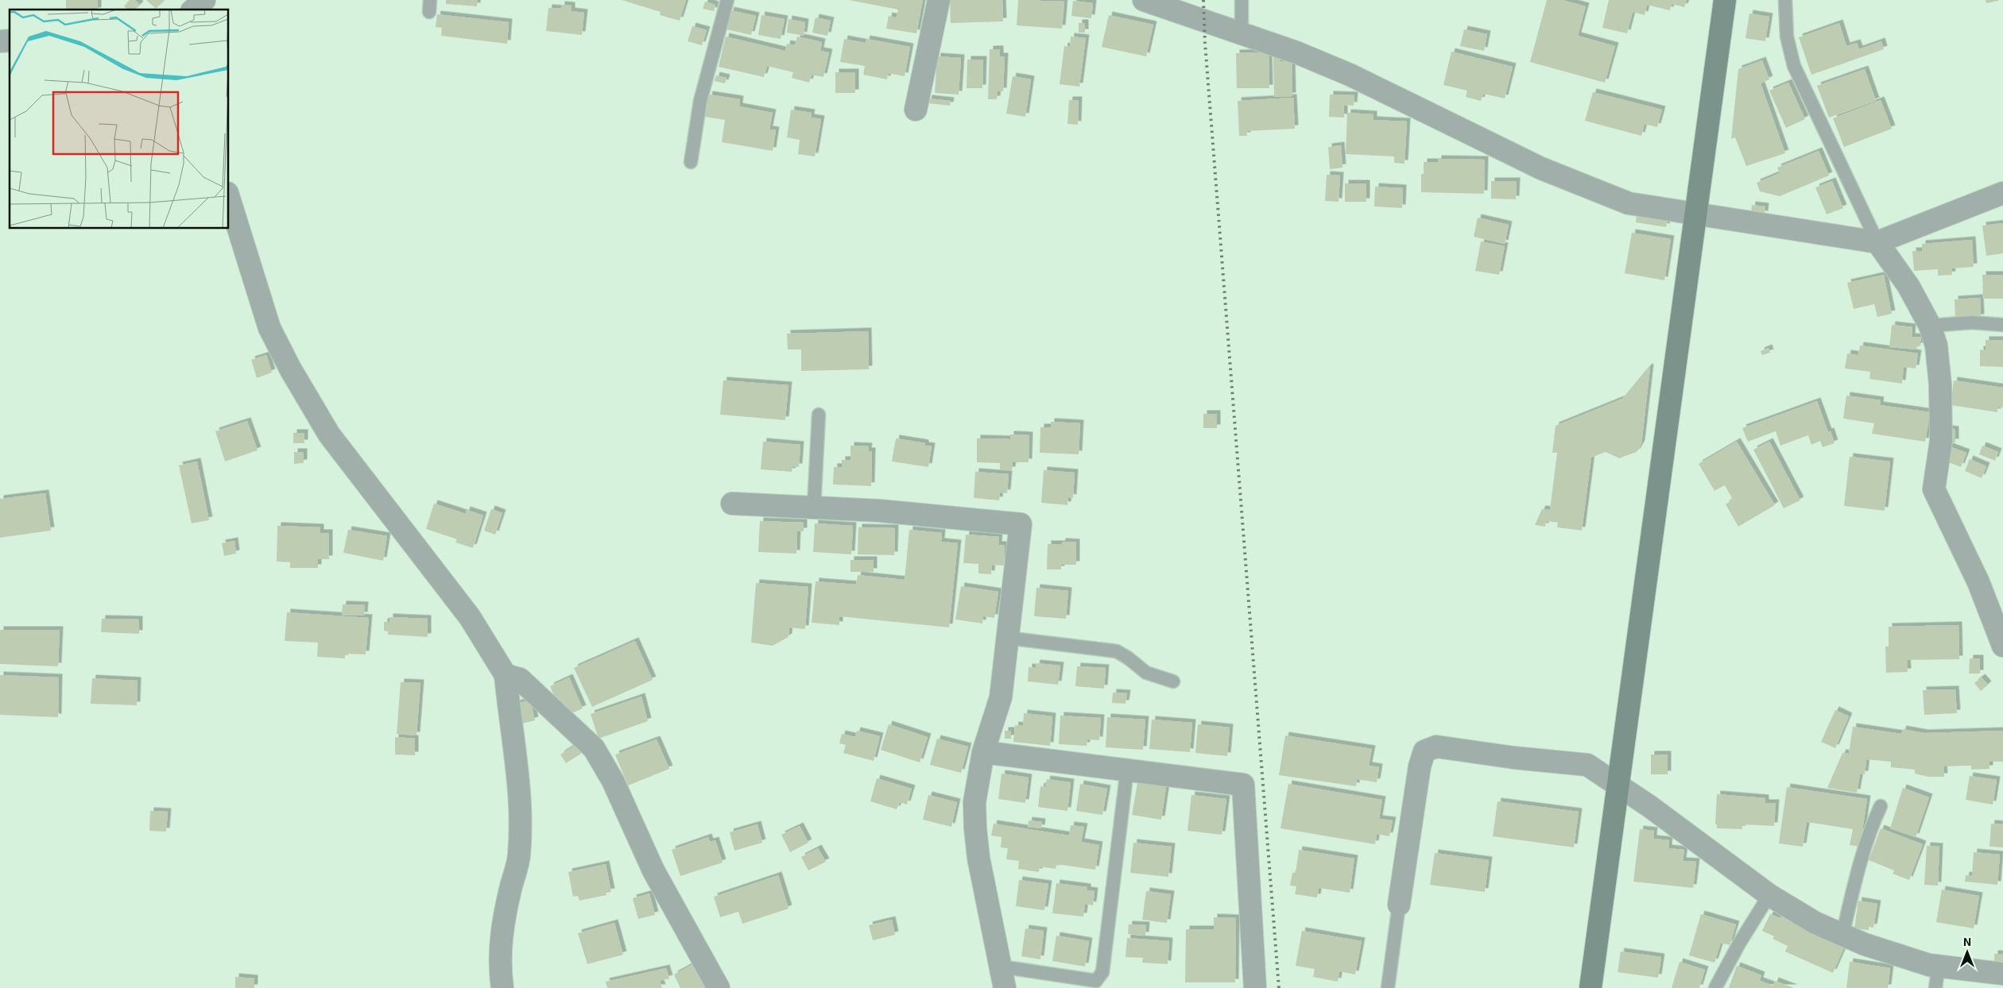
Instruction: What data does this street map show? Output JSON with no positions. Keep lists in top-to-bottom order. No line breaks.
{"north":"top"}
